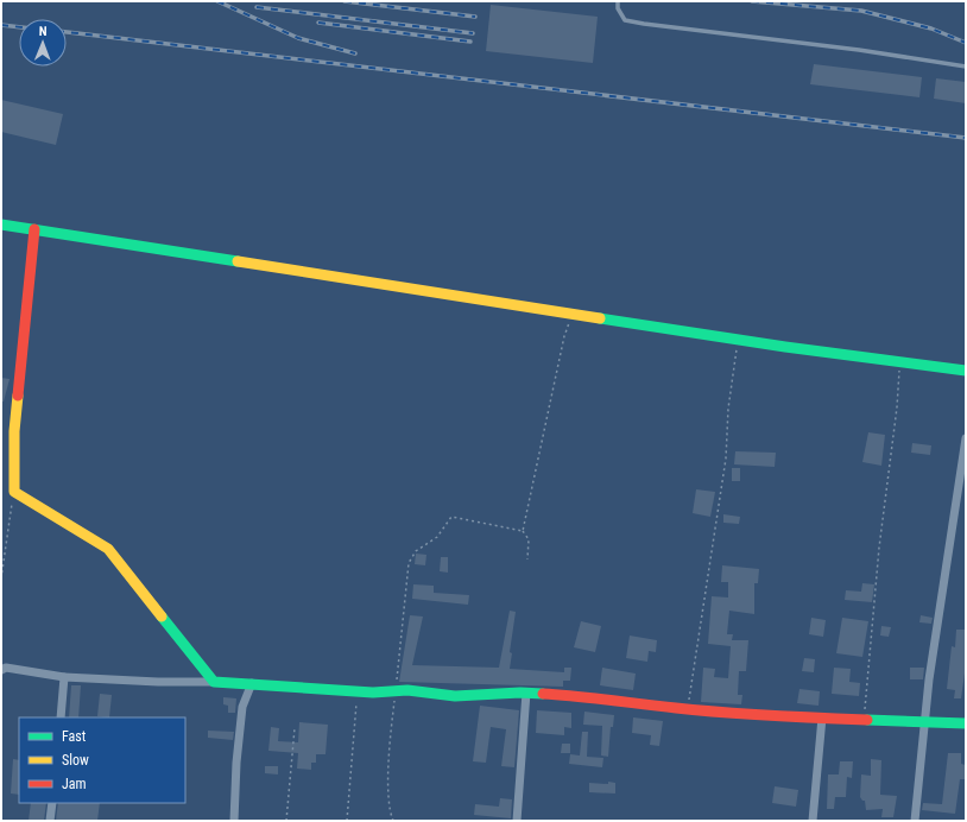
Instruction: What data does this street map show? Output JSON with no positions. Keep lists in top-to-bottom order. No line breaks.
{"legend":["Fast","Slow","Jam"],"north":"top"}
